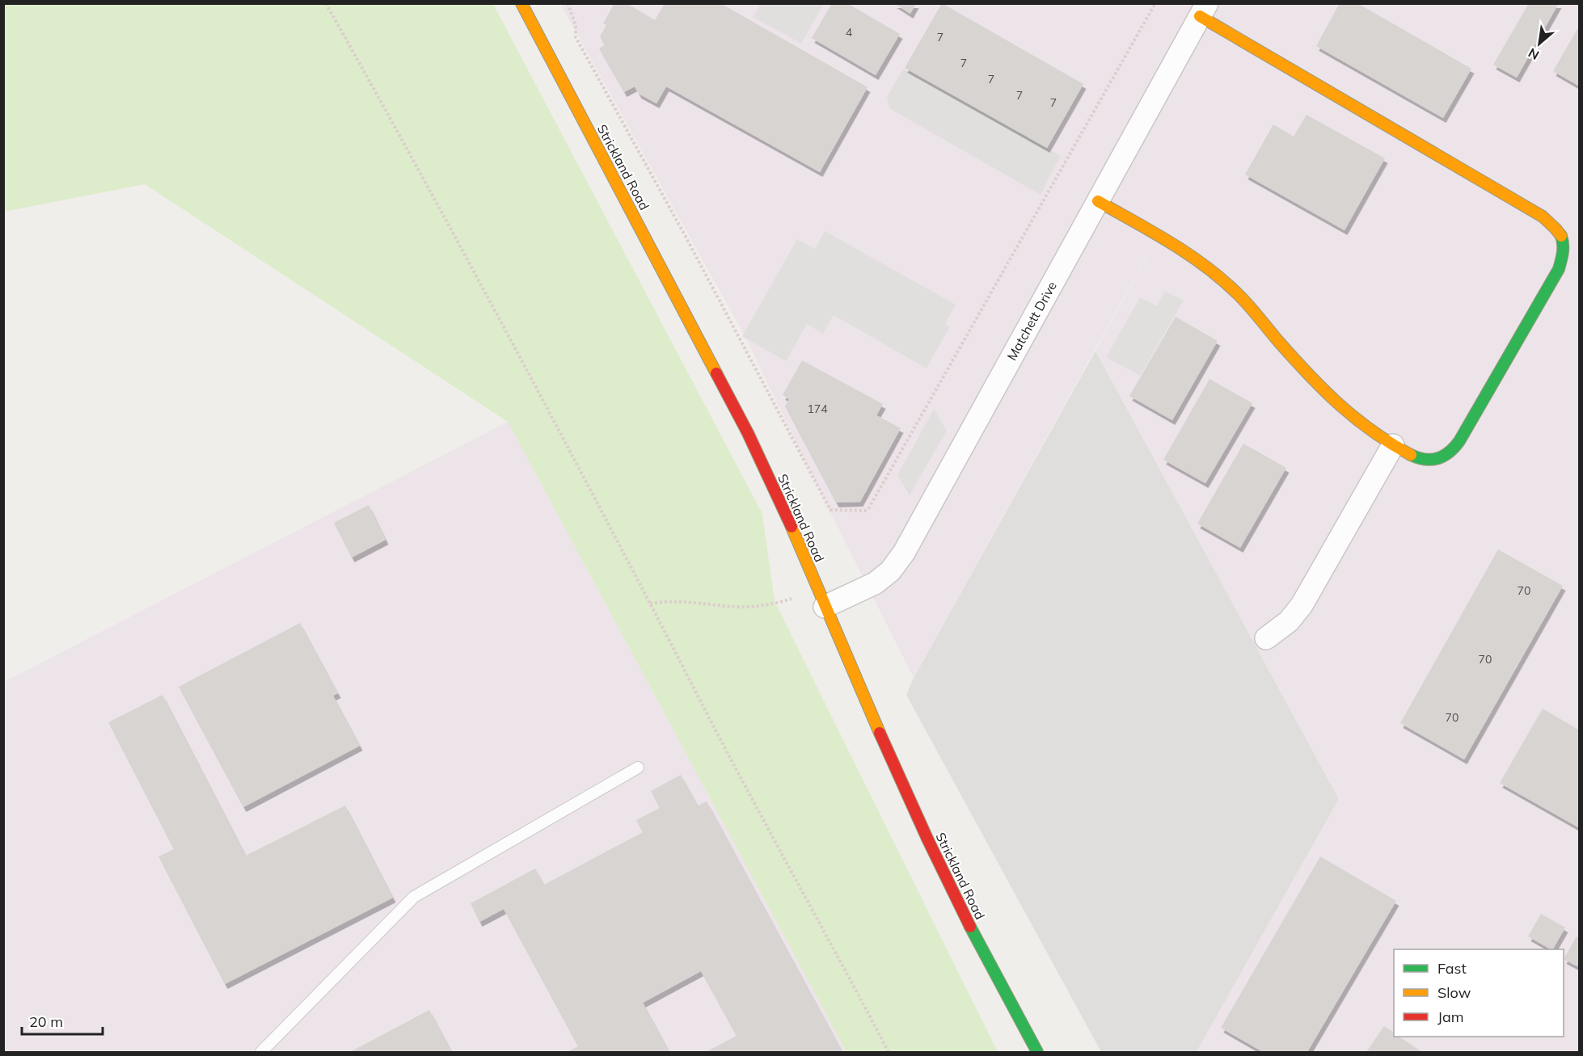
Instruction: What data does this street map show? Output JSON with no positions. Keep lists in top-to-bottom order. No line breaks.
{"streets":{"street":["Strickland Road","Matchett Drive"]},"crossings":[["Strickland Road","Matchett Drive"]],"house_numbers":["4","7","7","7","7","7","174","70","70","70"],"legend":["Fast","Slow","Jam"],"scale_bar":"20 m","north":"bottom left"}
